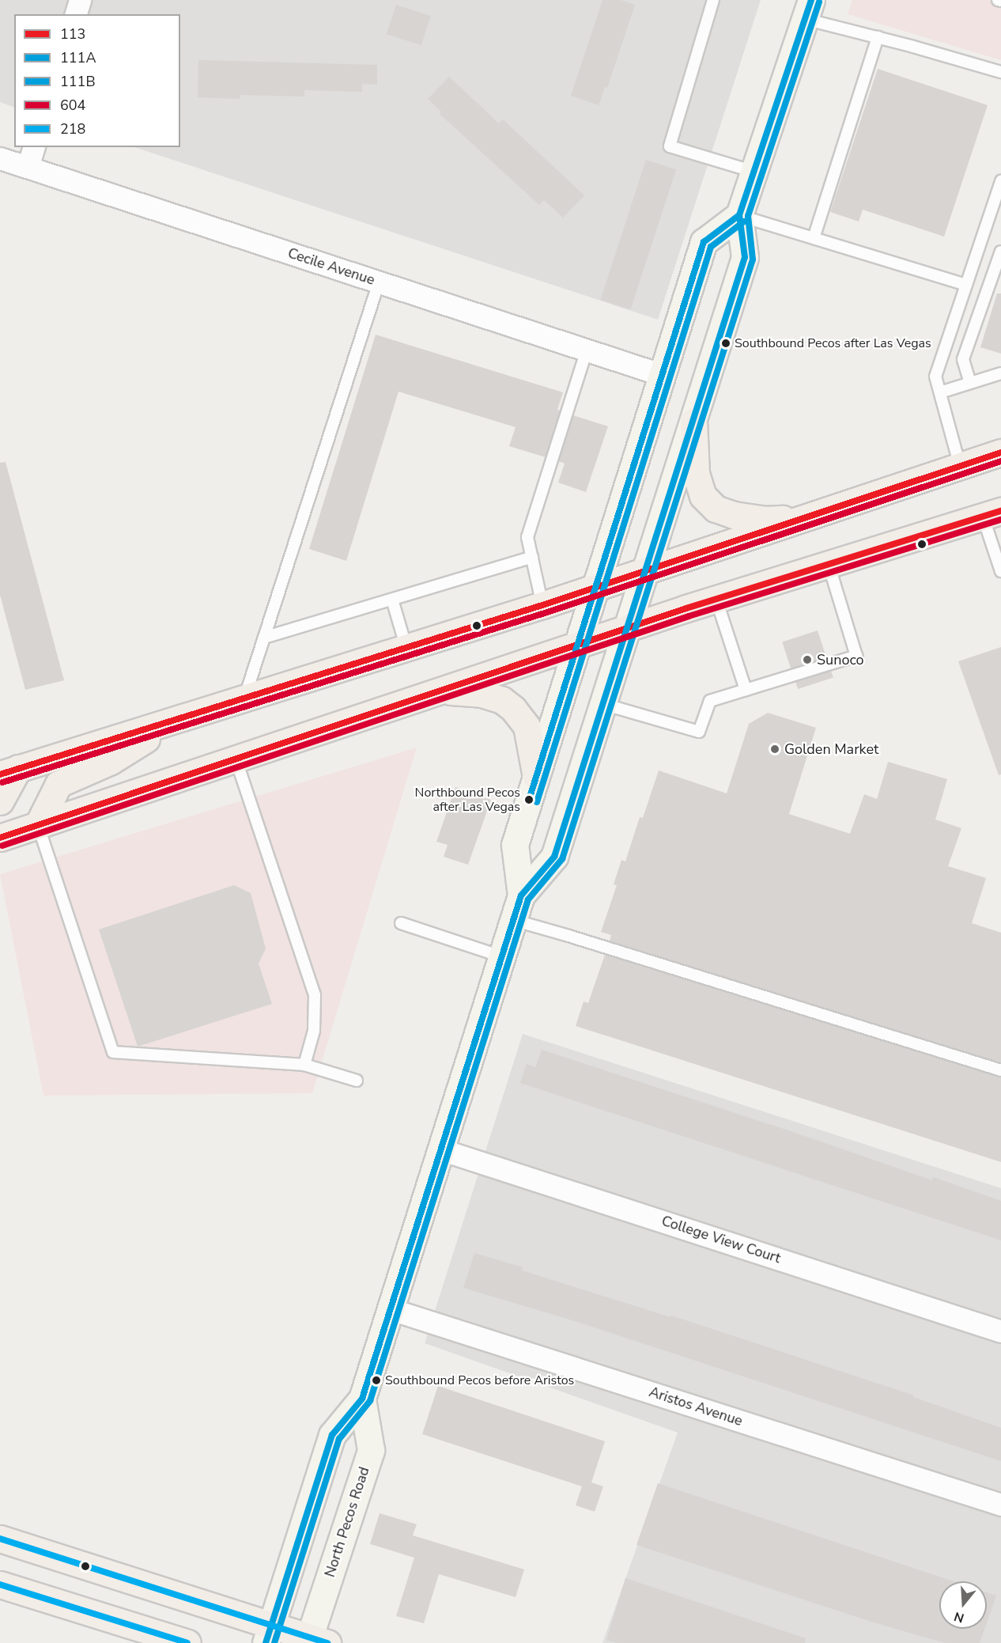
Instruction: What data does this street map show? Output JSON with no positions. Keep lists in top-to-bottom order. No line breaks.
{"streets":{"main road":["North Pecos Road"],"street":["Cecile Avenue","College View Court","Aristos Avenue"]},"crossings":[["Cecile Avenue","North Pecos Road"],["College View Court","North Pecos Road"],["Aristos Avenue","North Pecos Road"]],"places":["Southbound Pecos after Las Vegas","Sunoco","Golden Market","Northbound Pecos after Las Vegas","Southbound Pecos before Aristos"],"lines":["transit line 111A","transit line 111B","transit line 113","transit line 604","transit line 218"],"legend":["113","111A","111B","604","218"],"north":"bottom"}
